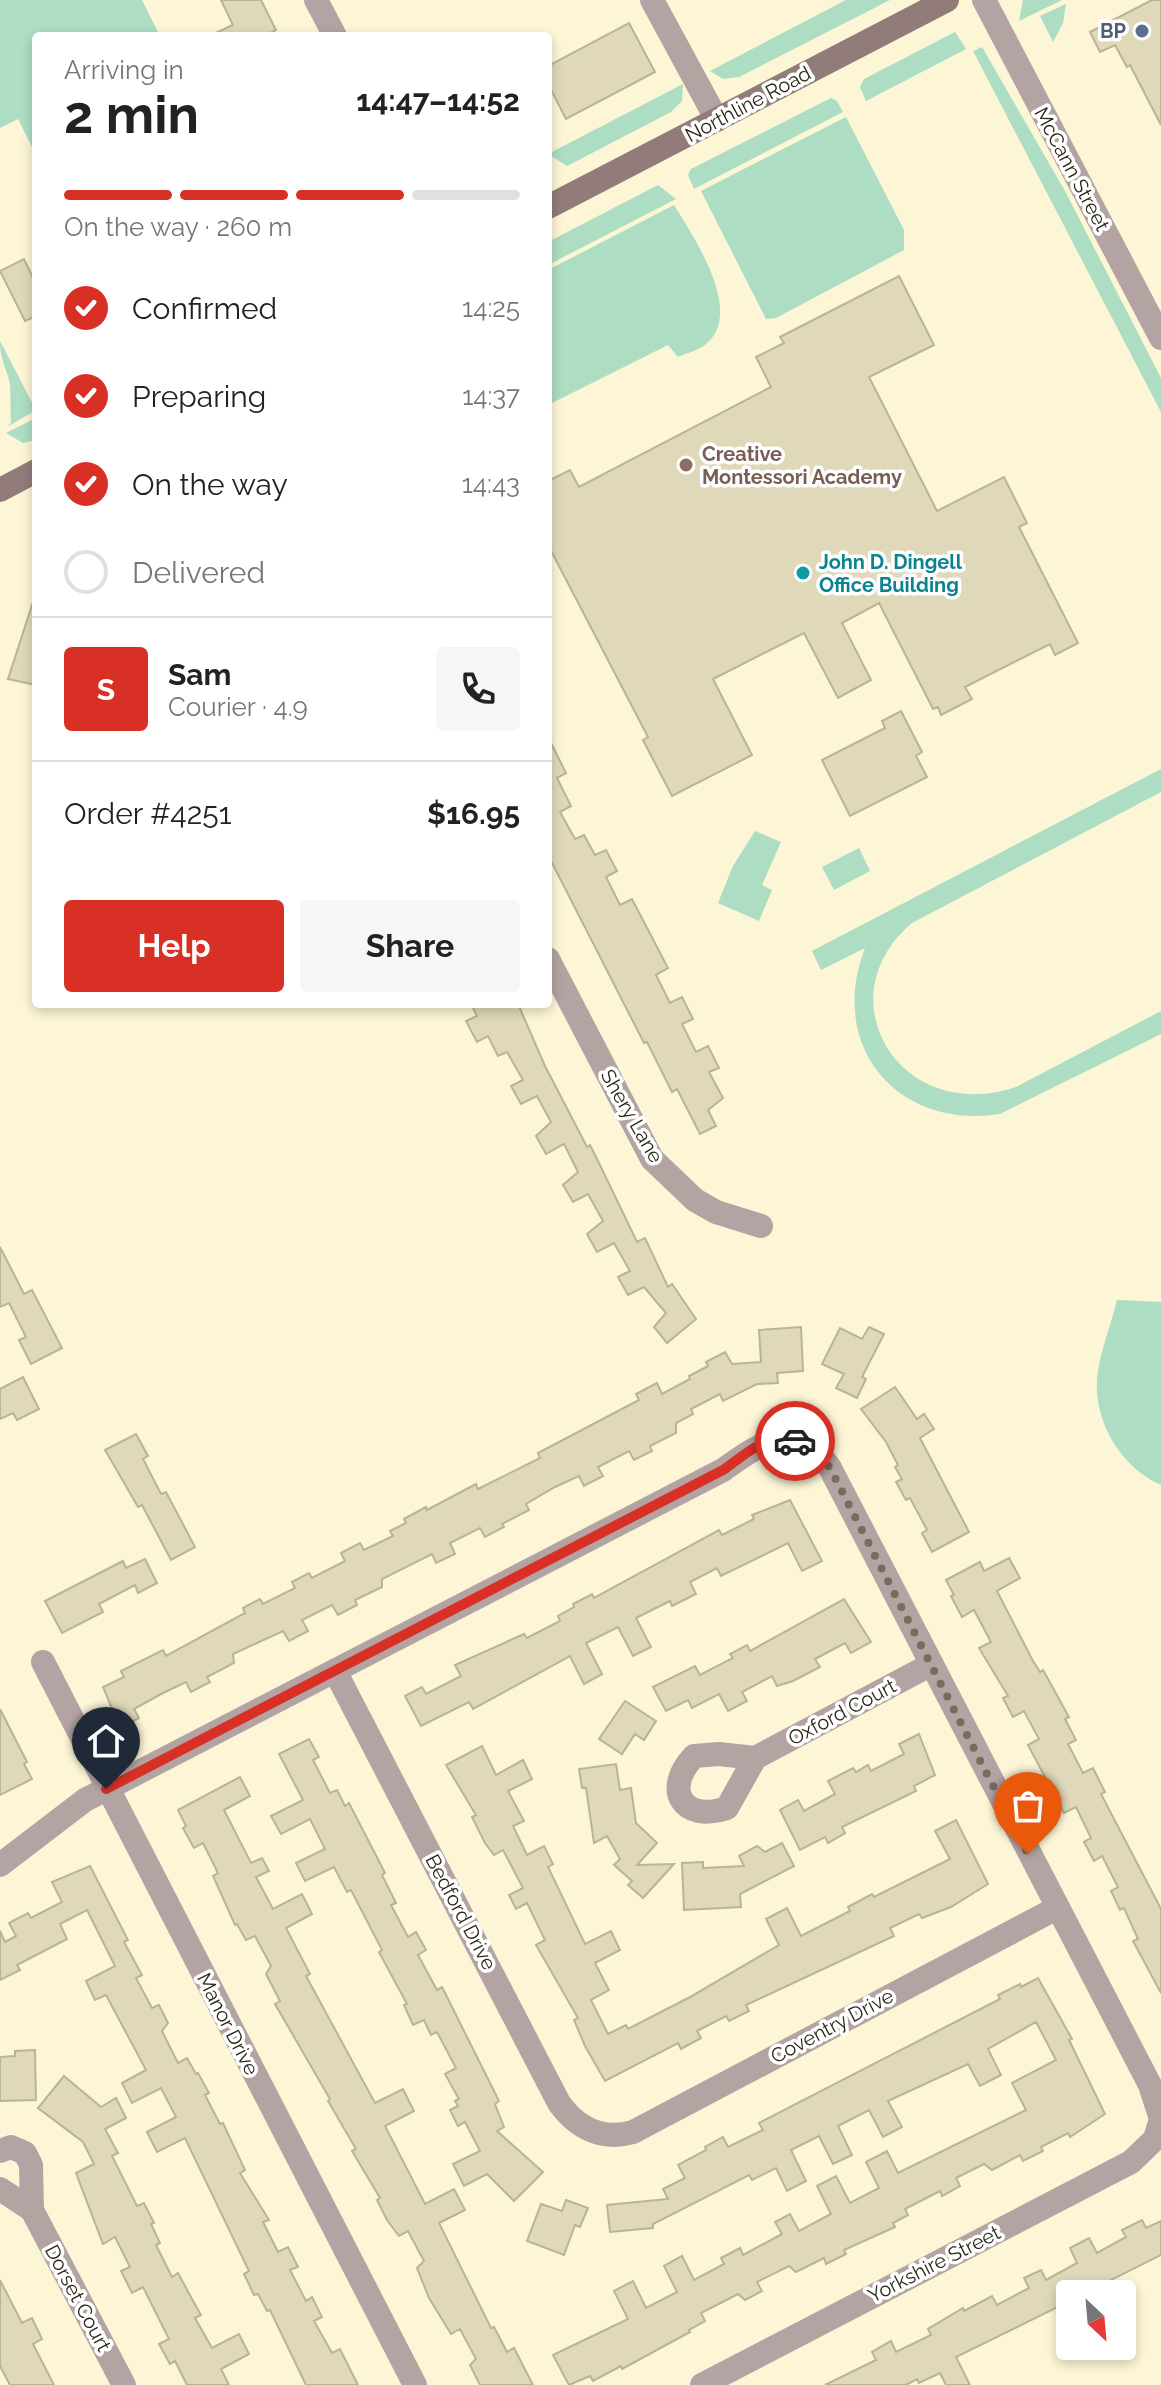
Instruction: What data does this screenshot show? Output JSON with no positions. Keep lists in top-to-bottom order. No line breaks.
{"streets":{"main road":["Northline Road"],"street":["McCann Street","Shery Lane","Oxford Court","Bedford Drive","Manor Drive","Coventry Drive","Yorkshire Street","Dorset Court"]},"crossings":[["Bedford Drive","Coventry Drive"]],"places":["BP","Creative Montessori Academy","John D. Dingell Office Building"],"north":"bottom right","page":{"heading":["2 min","Arriving in","14:47–14:52"],"panel":["Sam","Courier · 4.9","Order #4251","$16.95"],"bar":"On the way · 260 m","list":[["Confirmed","14:25"],["Preparing","14:37"],["On the way","14:43"],"Delivered"],"round":"S","buttons":["Help","Share"]}}
